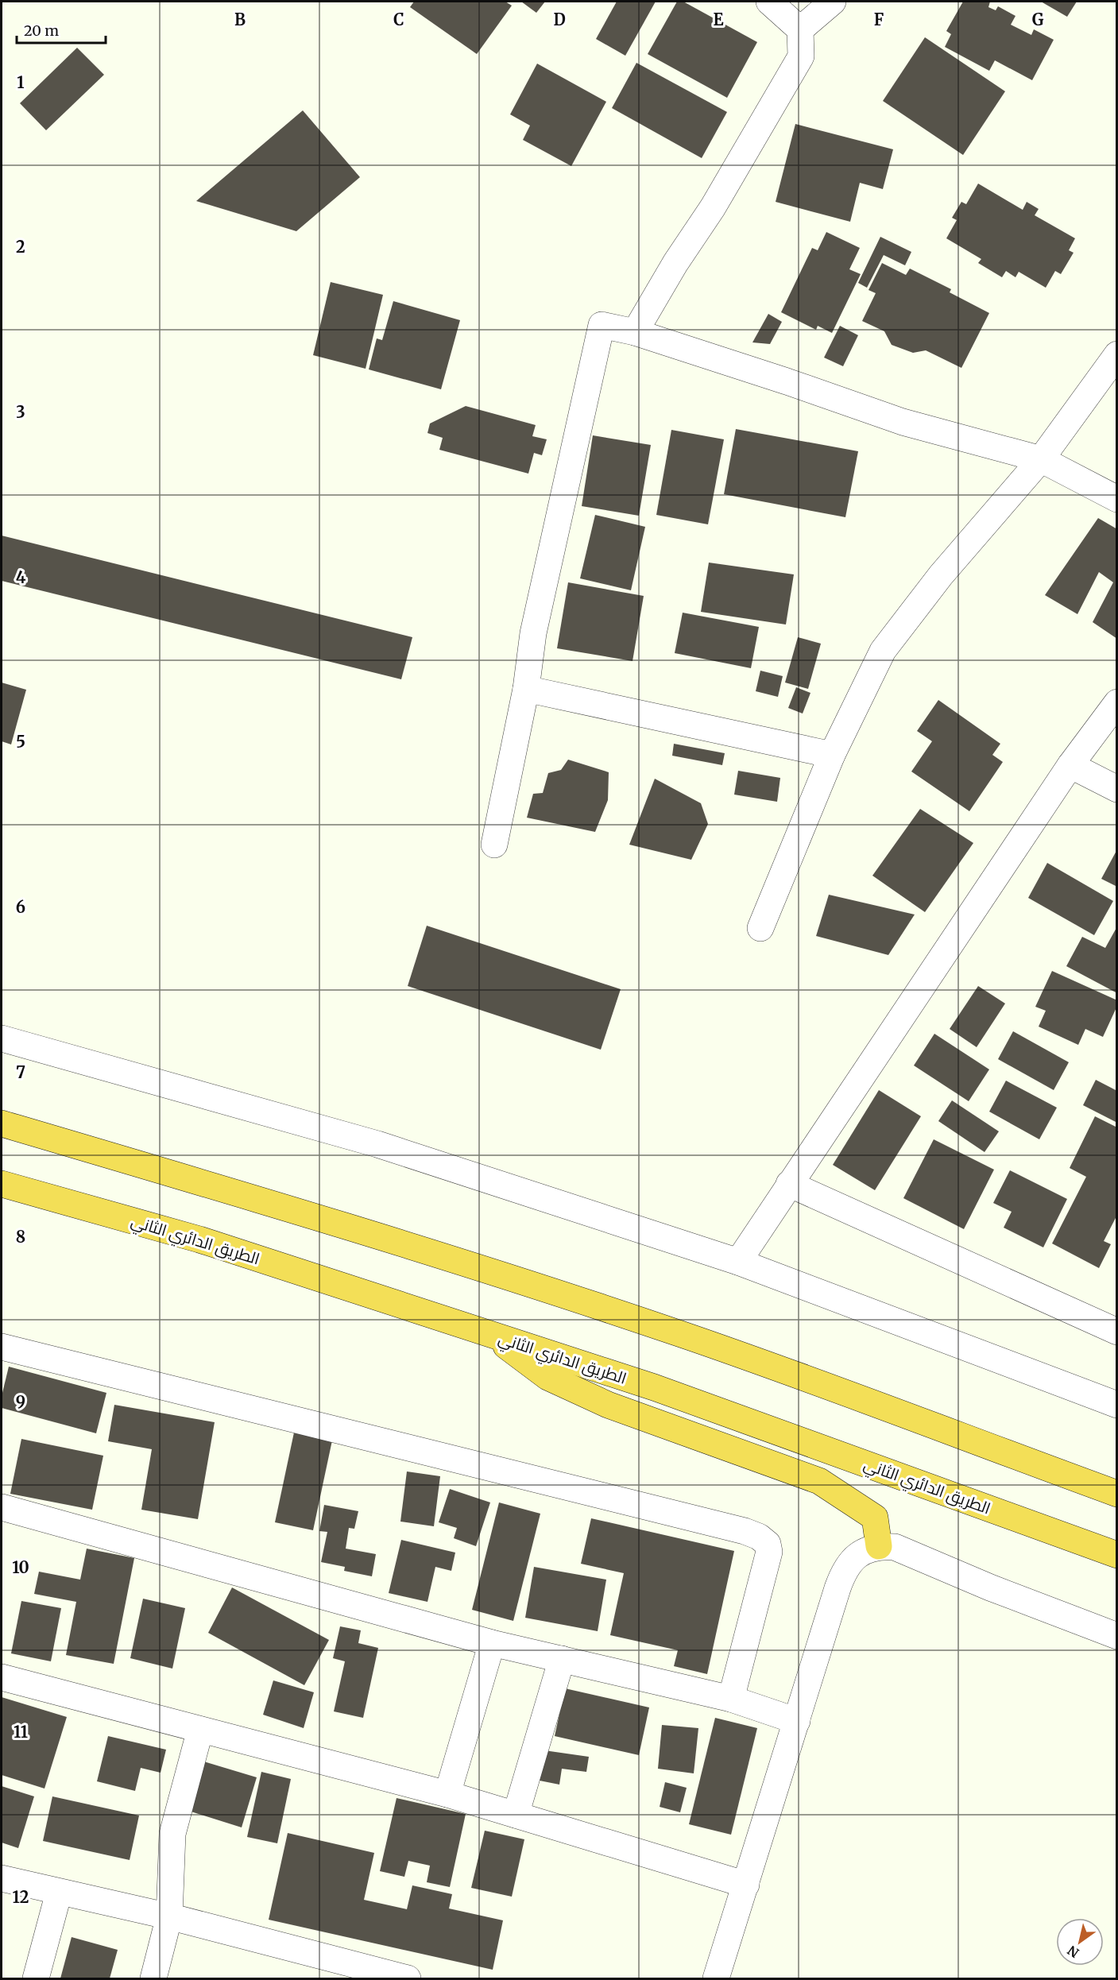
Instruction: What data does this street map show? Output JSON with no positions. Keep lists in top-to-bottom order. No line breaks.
{"streets":{"highway":["الطريق الدائري الثاني"]},"scale_bar":"20 m","north":"bottom left","grid":{"columns":["B","C","D","E","F","G"],"rows":["1","2","3","4","5","6","7","8","9","10","11","12"]}}
